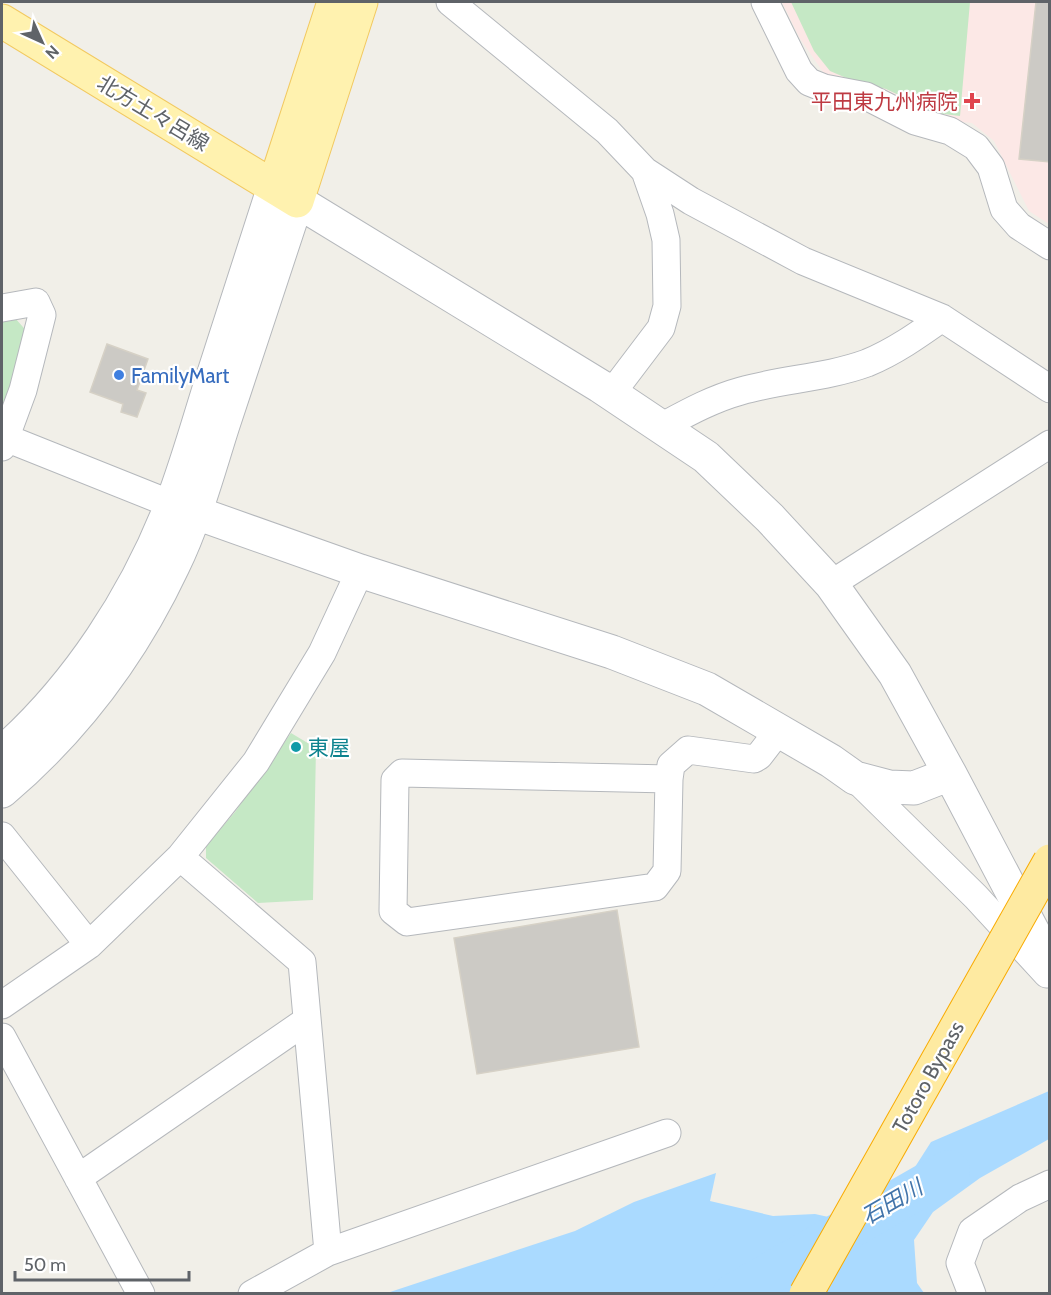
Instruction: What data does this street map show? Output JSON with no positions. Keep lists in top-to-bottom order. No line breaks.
{"streets":{"highway":["Totoro Bypass"],"main road":["北方土々呂線"]},"water":["石田川"],"places":{"health":["平田東九州病院"],"other":["FamilyMart","東屋"]},"scale_bar":"50 m","north":"bottom right"}
